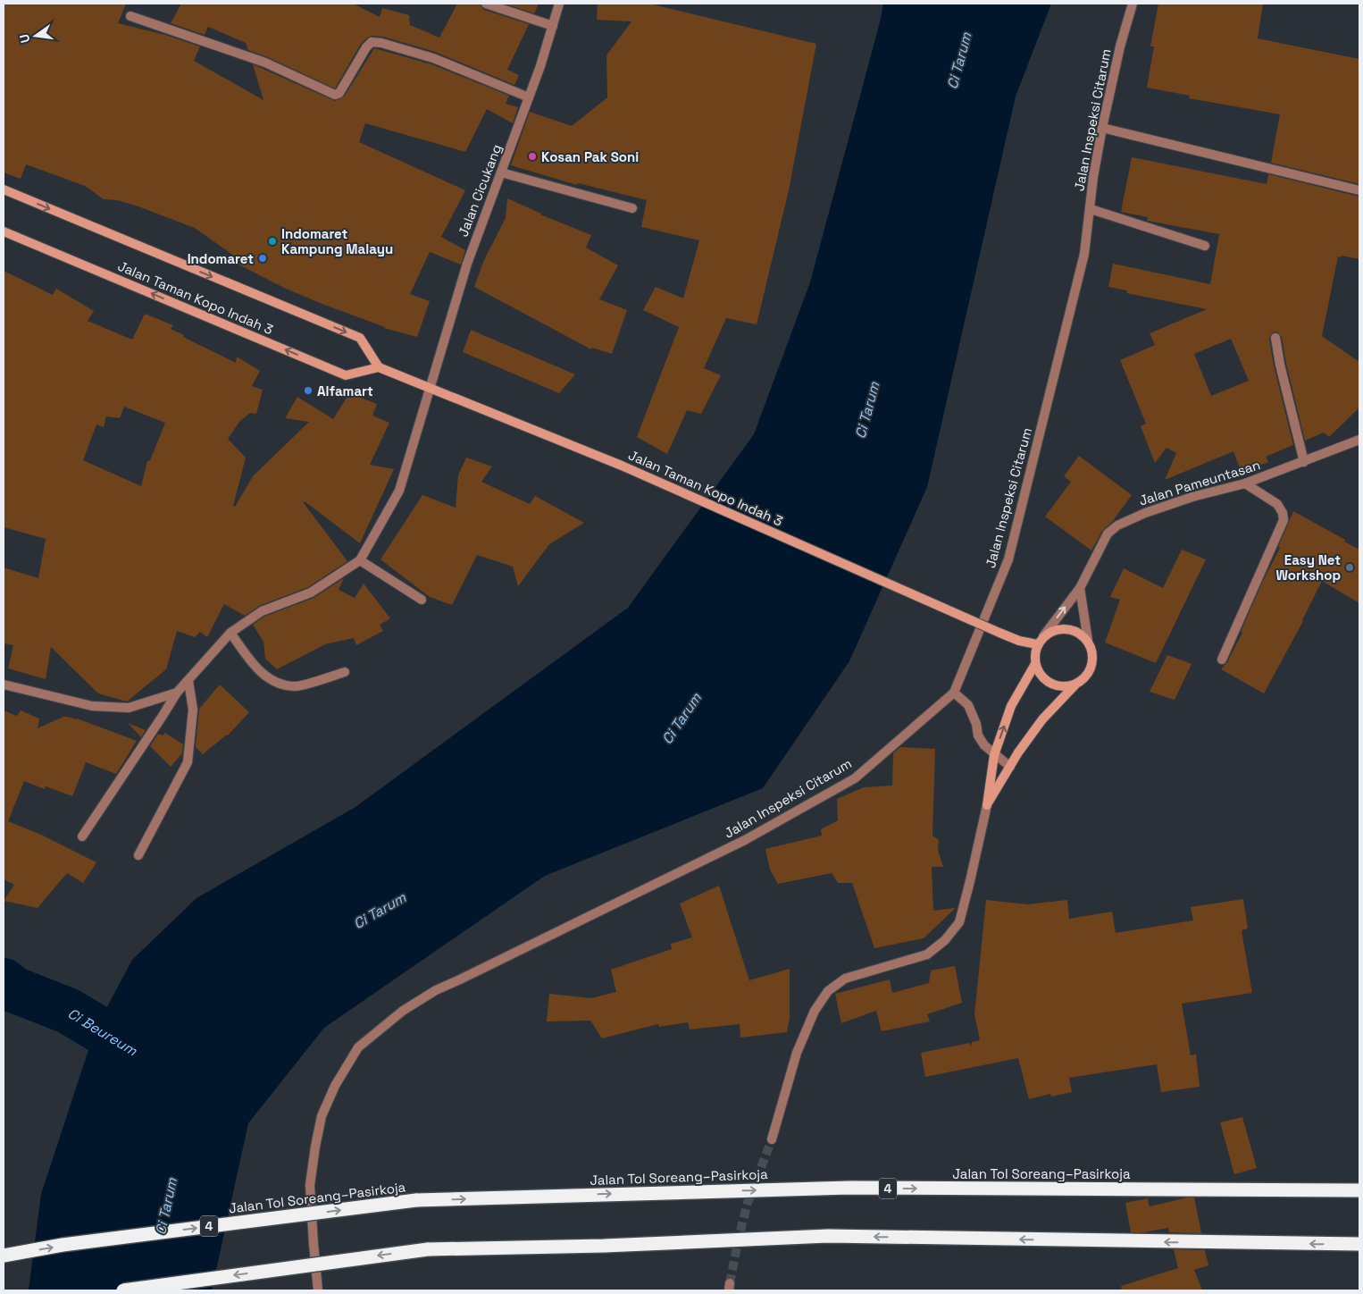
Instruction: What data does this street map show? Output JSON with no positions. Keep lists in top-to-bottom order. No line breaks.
{"streets":{"highway":["Jalan Tol Soreang–Pasirkoja","4"],"main road":["Jalan Taman Kopo Indah 3"],"street":["Jalan Inspeksi Citarum","Jalan Cicukang","Jalan Pameuntasan"]},"crossings":[["Jalan Cicukang","Jalan Taman Kopo Indah 3"],["Jalan Taman Kopo Indah 3","Jalan Pameuntasan"]],"water":["Ci Tarum","Ci Beureum"],"places":["Kosan Pak Soni","Indomaret Kampung Malayu","Indomaret","Alfamart","Easy Net Workshop"],"north":"left"}
